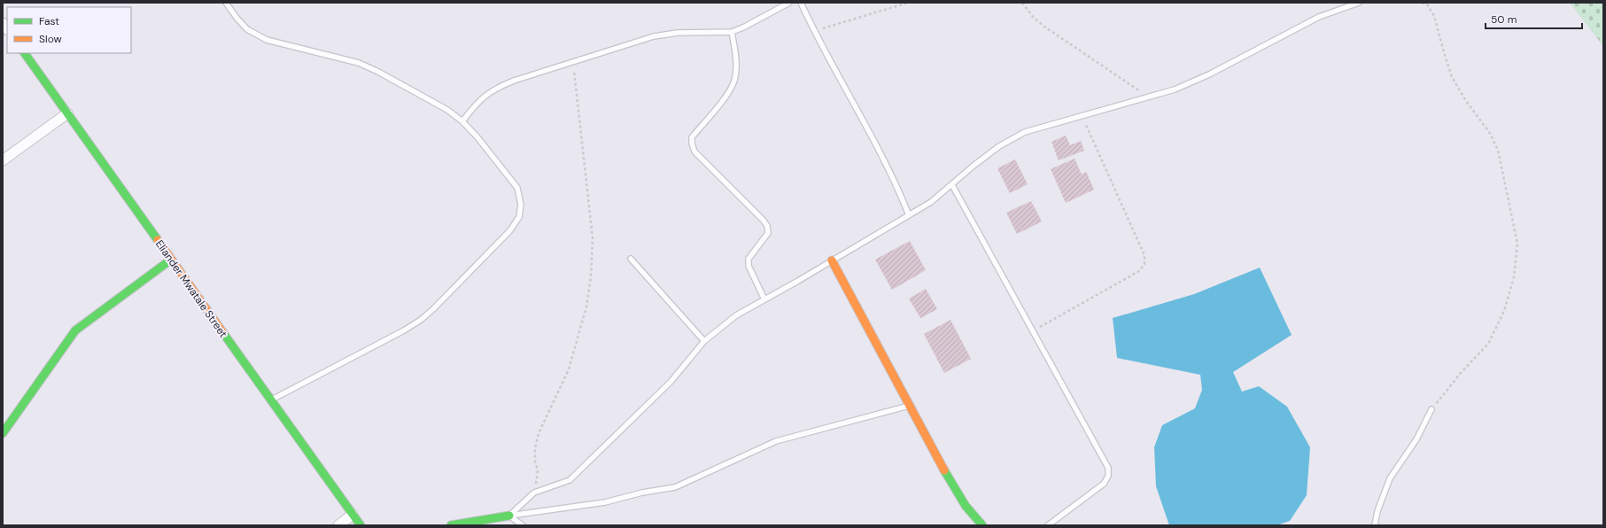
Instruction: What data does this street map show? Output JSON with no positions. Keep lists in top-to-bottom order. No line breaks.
{"streets":{"street":["Eliander Mwatale Street"]},"legend":["Fast","Slow"],"scale_bar":"50 m"}
